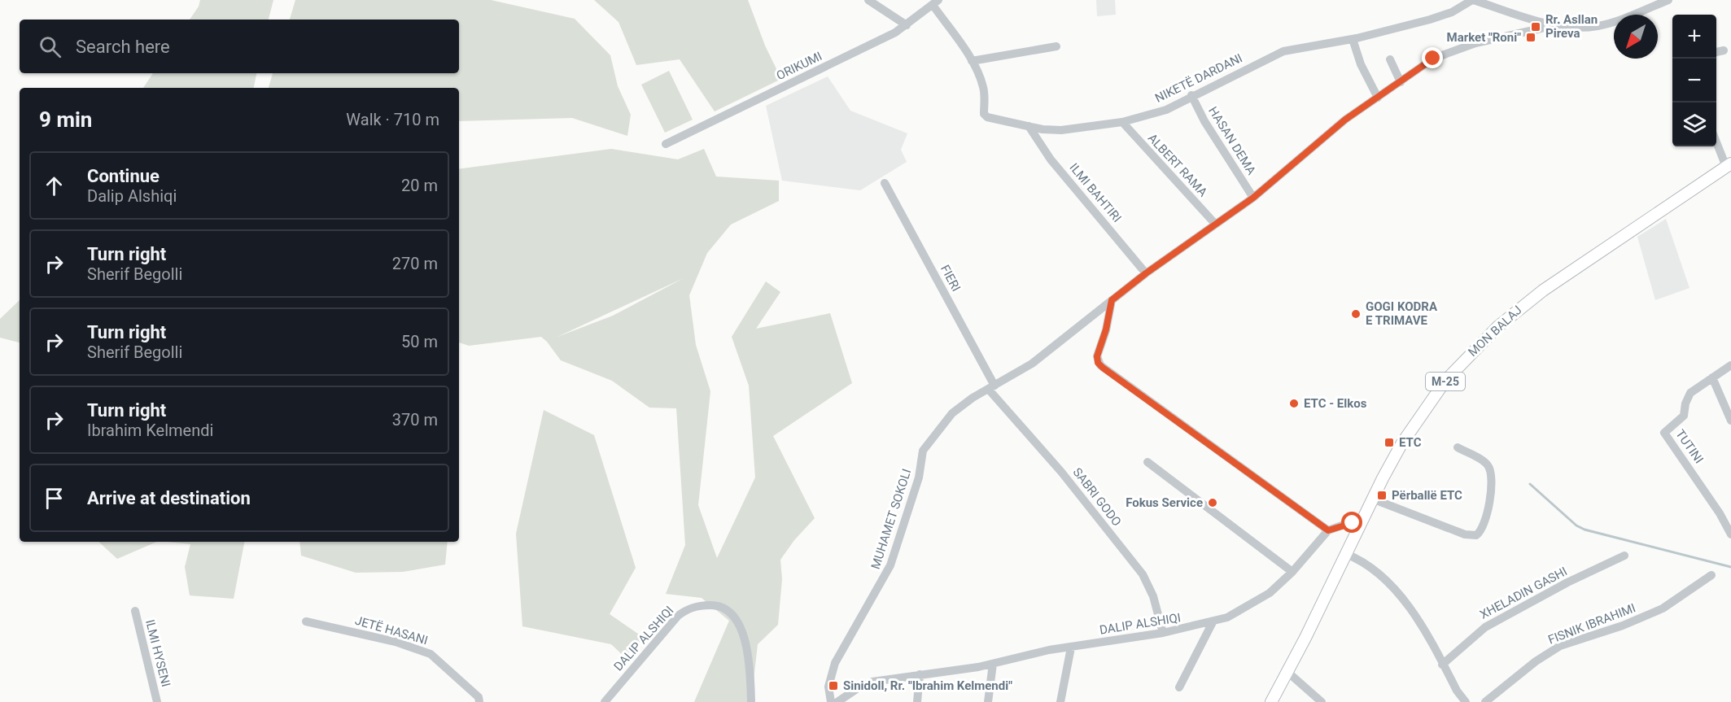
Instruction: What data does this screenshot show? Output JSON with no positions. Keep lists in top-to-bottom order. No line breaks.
{"streets":{"main road":["MON BALAJ","M-25"],"street":["ORIKUMI","NIKETË DARDANI","HASAN DEMA","ALBERT RAMA","ILMI BAHTIRI","FIERI","TUTINI","SABRI GODO","MUHAMET SOKOLI","XHELADIN GASHI","DALIP ALSHIQI","FISNIK IBRAHIMI","JETË HASANI","ILMI HYSENI"]},"crossings":[["NIKETË DARDANI","HASAN DEMA"],["NIKETË DARDANI","ALBERT RAMA"],["NIKETË DARDANI","ILMI BAHTIRI"],["HASAN DEMA","MUHAMET SOKOLI"],["ALBERT RAMA","MUHAMET SOKOLI"],["ILMI BAHTIRI","MUHAMET SOKOLI"],["FIERI","SABRI GODO"],["FIERI","MUHAMET SOKOLI"],["SABRI GODO","MUHAMET SOKOLI"],["SABRI GODO","DALIP ALSHIQI"]],"places":{"transit":["Rr. Asllan Pireva","Market \"Roni\"","ETC","Përballë ETC","Sinidoll, Rr. \"Ibrahim Kelmendi\""],"other":["GOGI KODRA E TRIMAVE","ETC - Elkos","Fokus Service"]},"north":"bottom left","page":{"map_buttons":["+","−"],"search":"Search here","heading":["9 min","Walk · 710 m"],"list":[["Continue","Dalip Alshiqi","20 m"],["Turn right","Sherif Begolli","270 m"],["Turn right","Sherif Begolli","50 m"],["Turn right","Ibrahim Kelmendi","370 m"],"Arrive at destination"]}}
